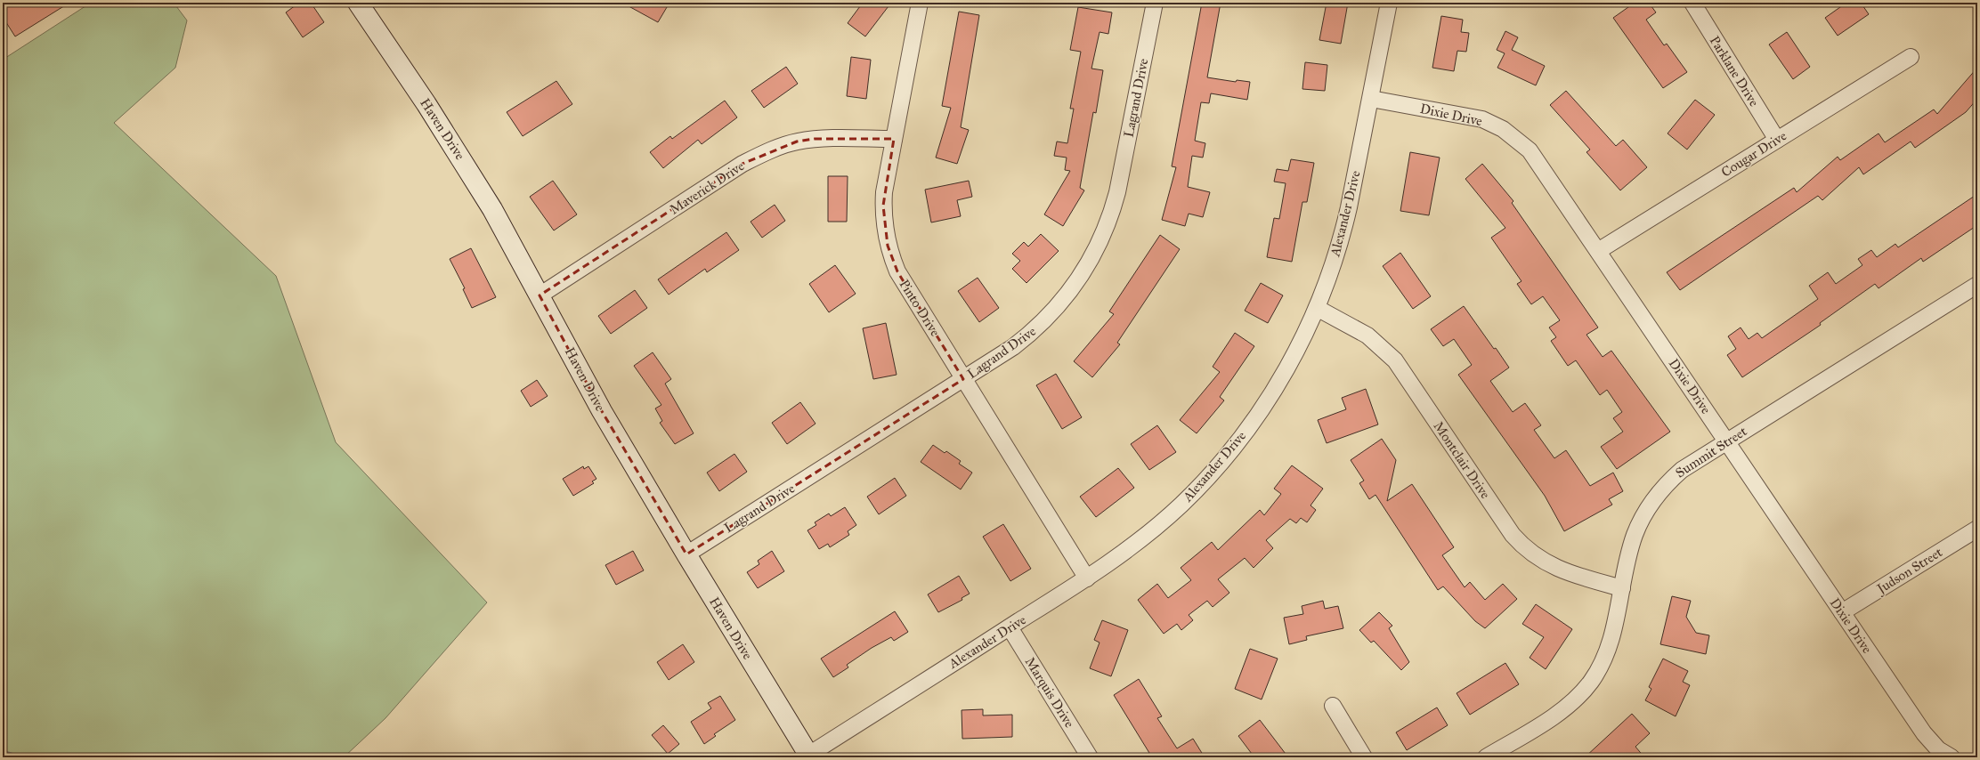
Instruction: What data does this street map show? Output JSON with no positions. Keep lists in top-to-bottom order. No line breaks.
{"streets":{"street":["Parklane Drive","Lagrand Drive","Dixie Drive","Haven Drive","Cougar Drive","Maverick Drive","Alexander Drive","Pinto Drive","Summit Street","Montclair Drive","Judson Street","Marquis Drive"]},"crossings":[["Parklane Drive","Cougar Drive"],["Lagrand Drive","Haven Drive"],["Lagrand Drive","Pinto Drive"],["Dixie Drive","Cougar Drive"],["Dixie Drive","Alexander Drive"],["Dixie Drive","Summit Street"],["Dixie Drive","Judson Street"],["Haven Drive","Maverick Drive"],["Haven Drive","Alexander Drive"],["Maverick Drive","Pinto Drive"],["Alexander Drive","Pinto Drive"],["Alexander Drive","Montclair Drive"],["Alexander Drive","Marquis Drive"],["Summit Street","Montclair Drive"]]}
